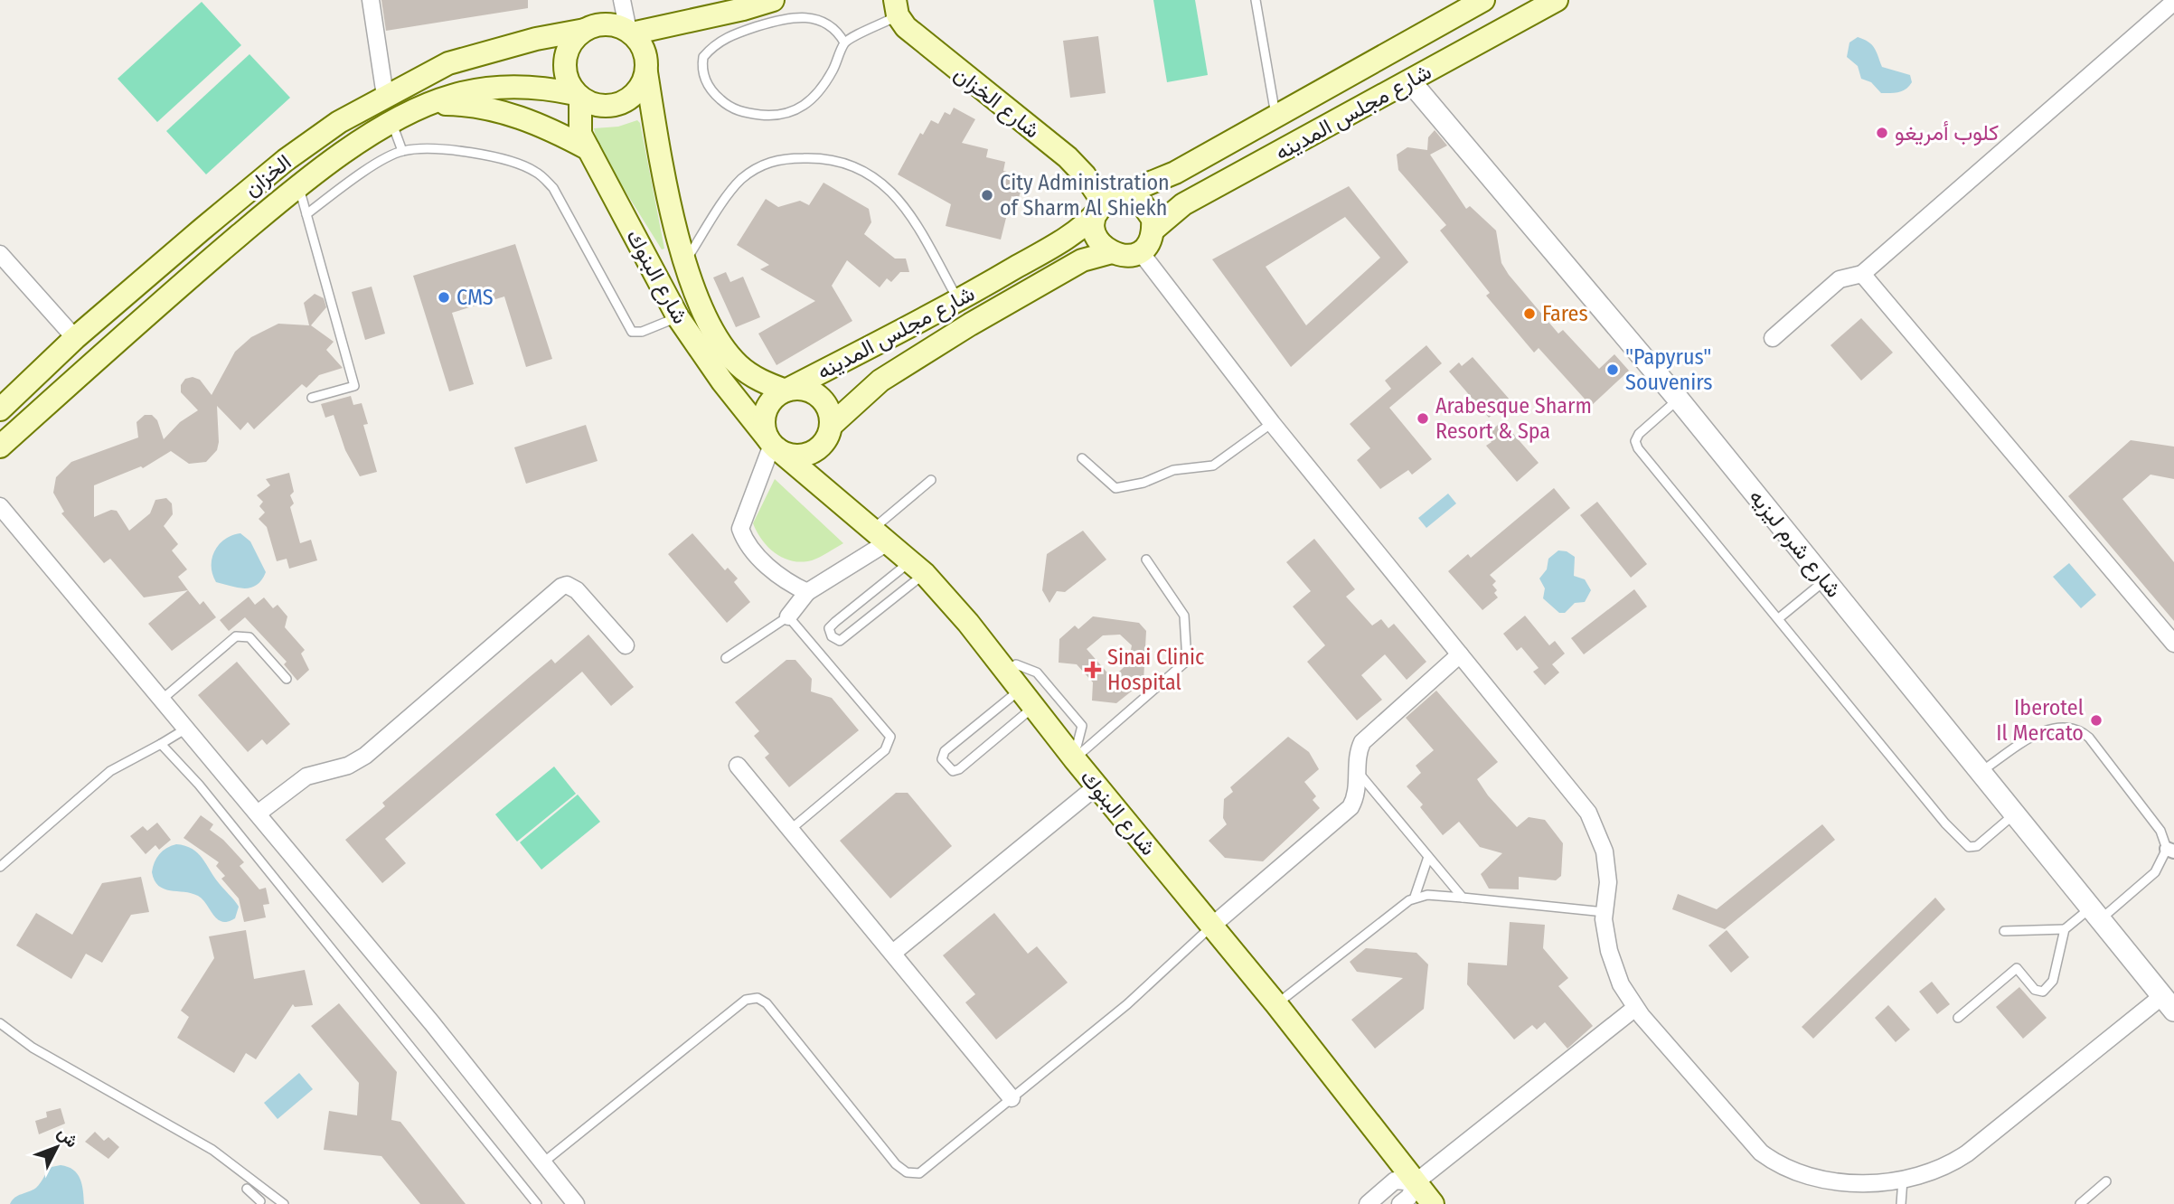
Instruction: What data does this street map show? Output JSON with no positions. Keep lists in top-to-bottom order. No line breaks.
{"streets":{"main road":["شارع الخزان","شارع مجلس المدينه","الخزان","شارع البنوك"],"street":["شارع شرم ليزيه"]},"crossings":[["شارع الخزان","شارع مجلس المدينه"],["شارع مجلس المدينه","شارع البنوك"],["شارع مجلس المدينه","شارع شرم ليزيه"],["الخزان","شارع البنوك"]],"places":{"other":["كلوب أمريغو","City Administration of Sharm Al Shiekh","CMS","Fares","\"Papyrus\" Souvenirs","Arabesque Sharm Resort & Spa","Iberotel Il Mercato"],"health":["Sinai Clinic Hospital"]},"north":"top right"}
